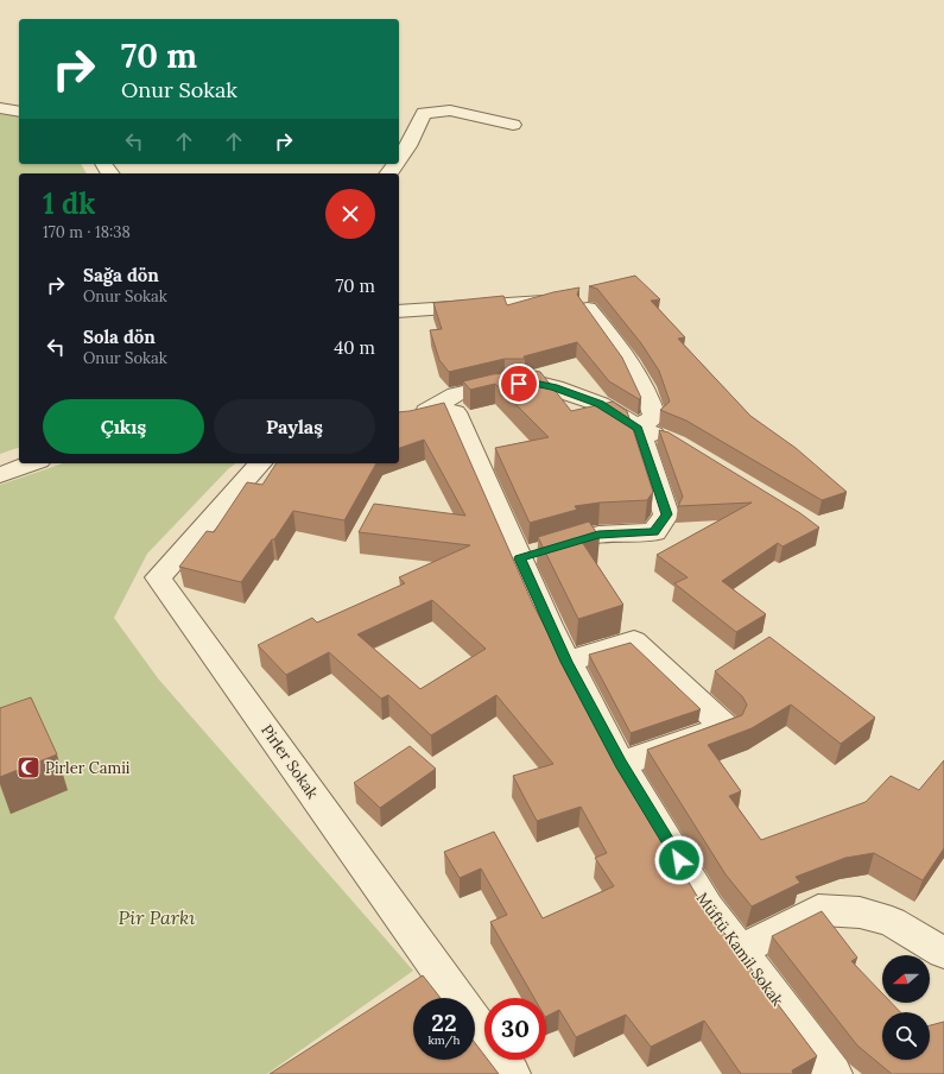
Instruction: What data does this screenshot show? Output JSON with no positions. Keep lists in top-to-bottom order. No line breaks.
{"streets":{"street":["Pirler Sokak","Müftü Kamil Sokak"]},"parks":["Pir Parkı"],"places":{"mosque":["Pirler Camii"]},"north":"left","page":{"turn":["70 m","Onur Sokak"],"heading":["1 dk","170 m · 18:38"],"list":[{"name":"Sağa dön","note":"Onur Sokak","value":"70 m"},{"name":"Sola dön","note":"Onur Sokak","value":"40 m"}],"buttons":["Çıkış","Paylaş"],"speed":"22 km/h","limit":"30"}}
